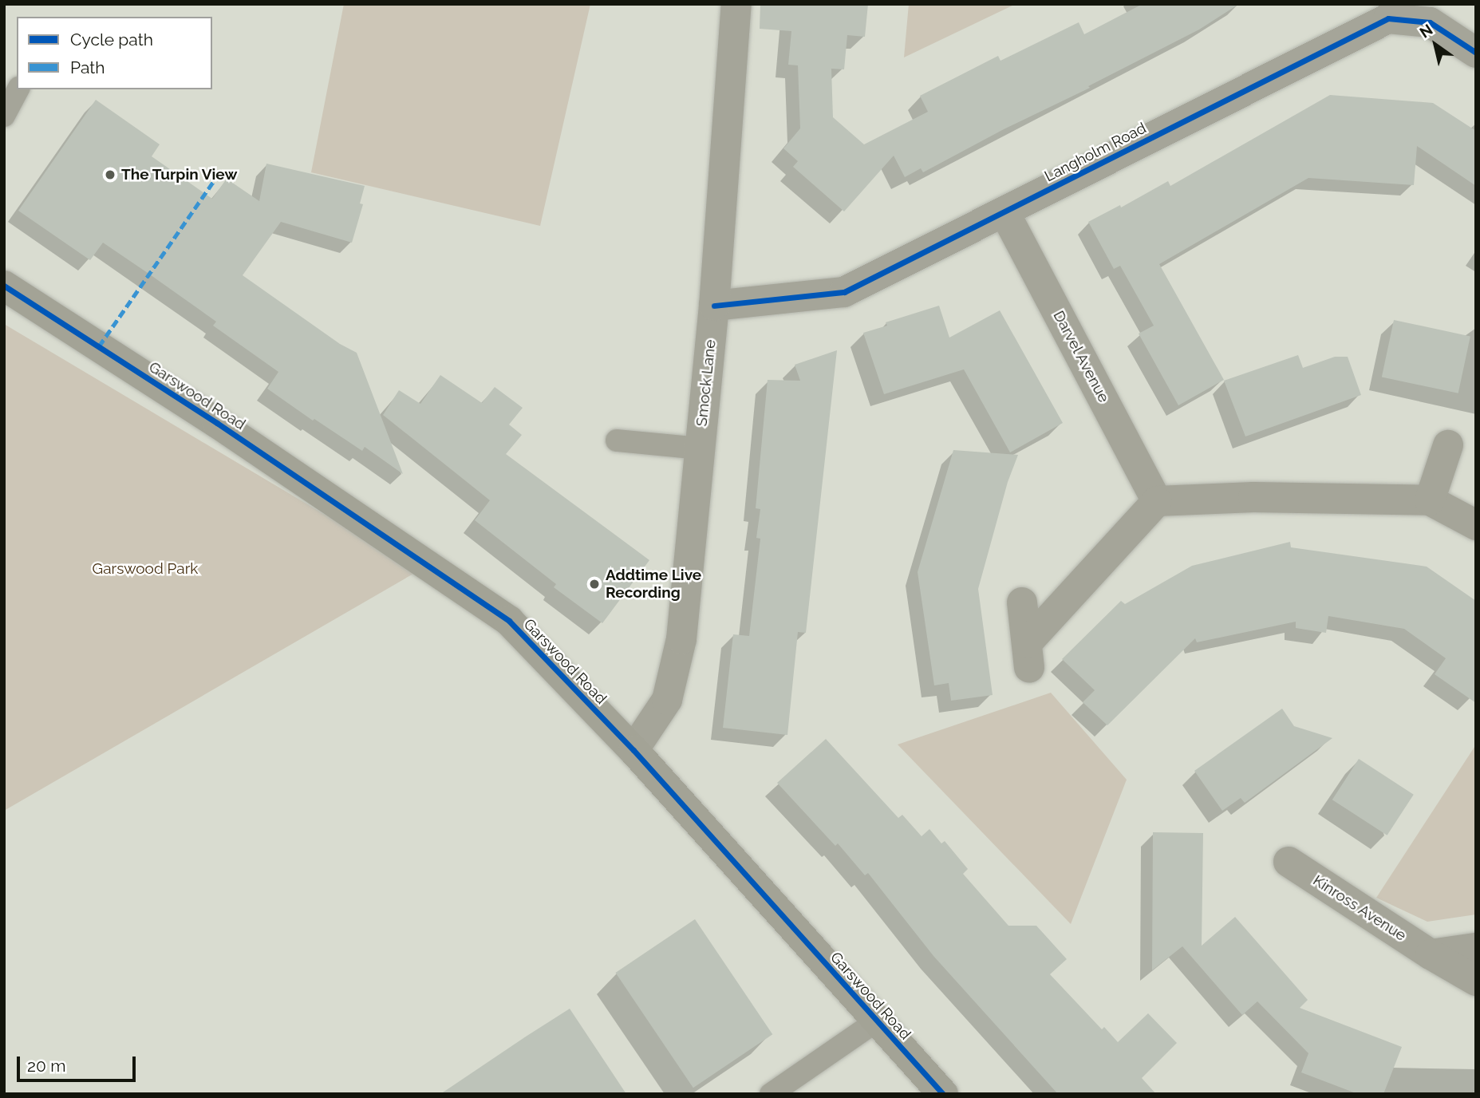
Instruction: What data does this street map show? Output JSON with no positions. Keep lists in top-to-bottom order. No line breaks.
{"streets":{"street":["Langholm Road","Darvel Avenue","Smock Lane","Garswood Road","Kinross Avenue"]},"crossings":[["Langholm Road","Darvel Avenue"],["Langholm Road","Smock Lane"],["Smock Lane","Garswood Road"]],"parks":["Garswood Park"],"places":["The Turpin View","Addtime Live Recording"],"legend":["Cycle path","Path"],"scale_bar":"20 m","north":"top left"}
